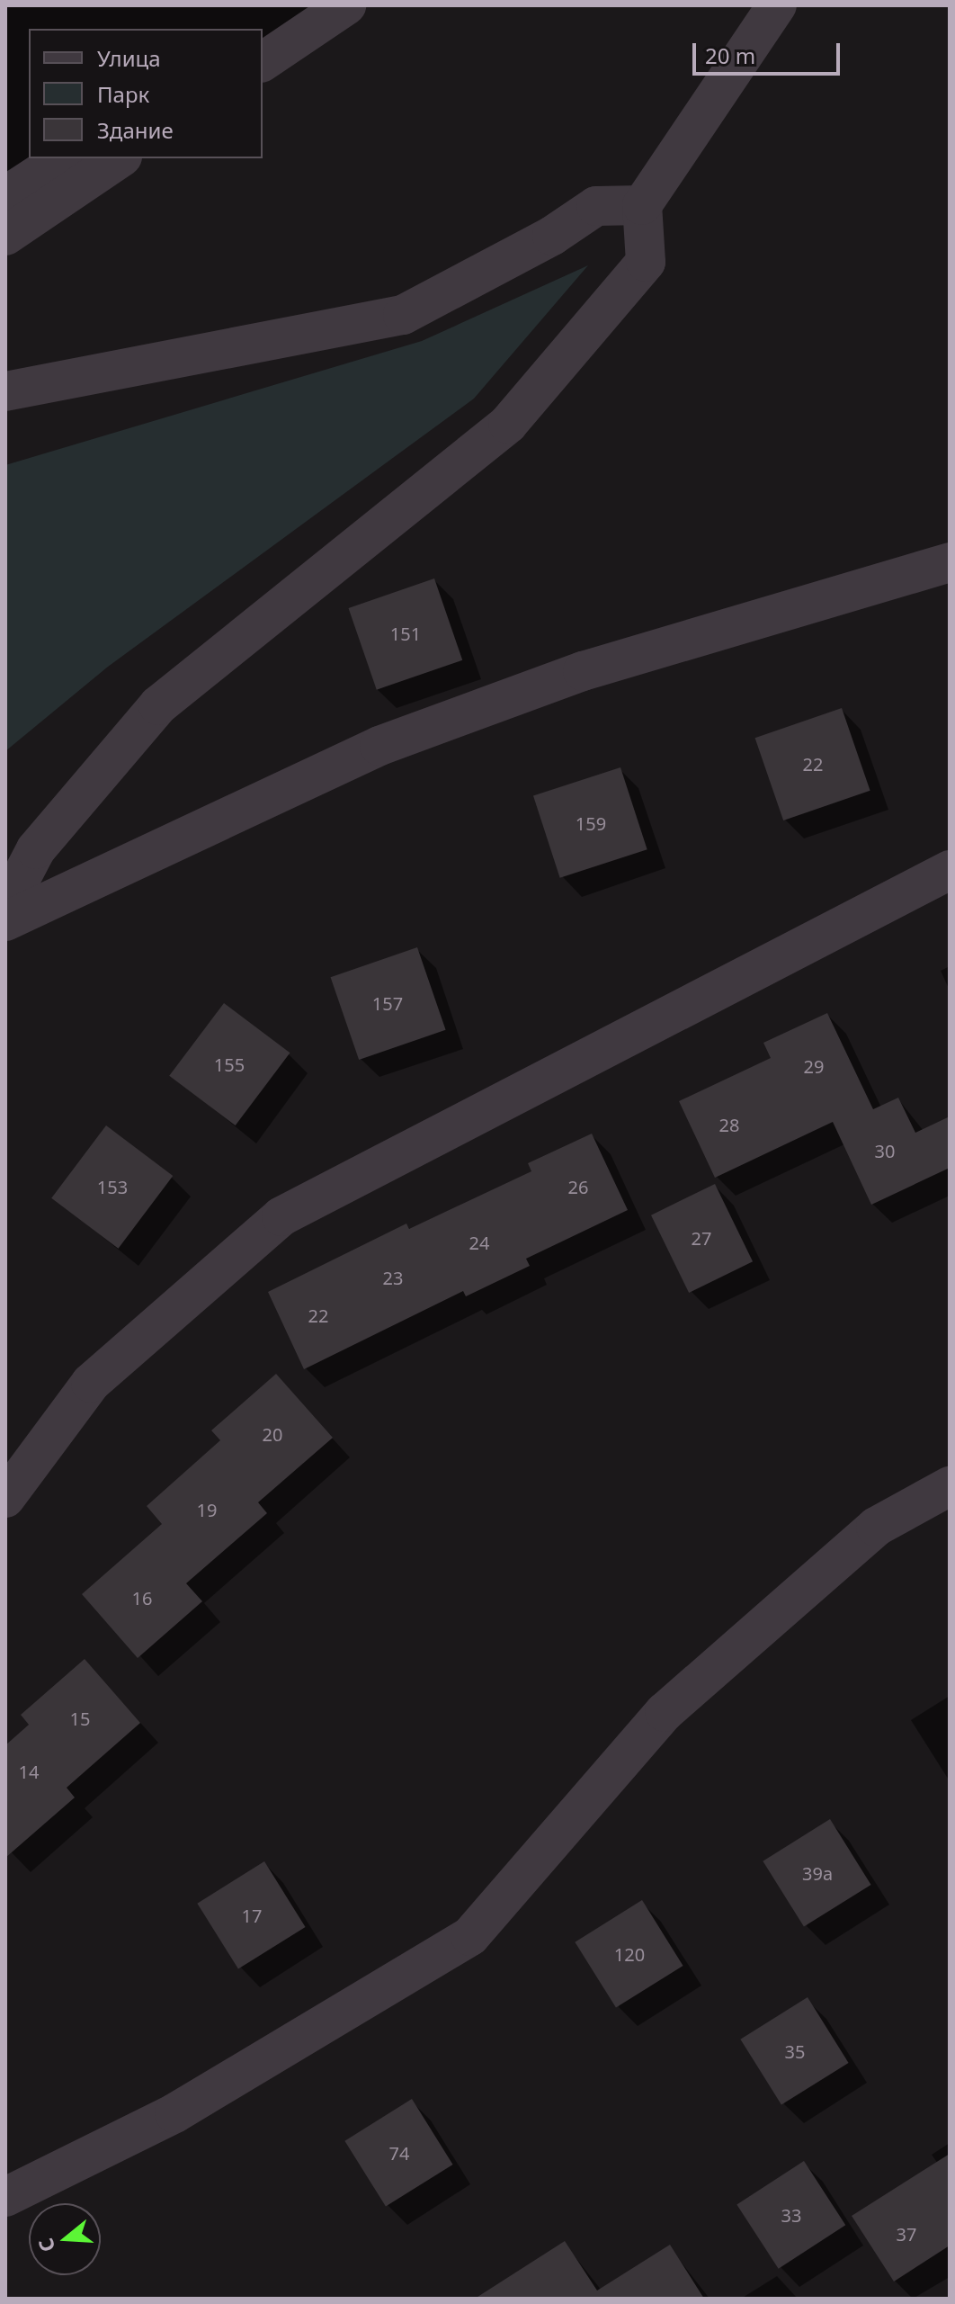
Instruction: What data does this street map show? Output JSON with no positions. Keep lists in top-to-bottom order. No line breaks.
{"house_numbers":["151","22","159","157","155","29","28","30","153","26","27","24","23","22","20","19","16","15","14","39а","17","120","35","74","33","37"],"legend":["Улица","Парк","Здание"],"scale_bar":"20 m","north":"left"}
